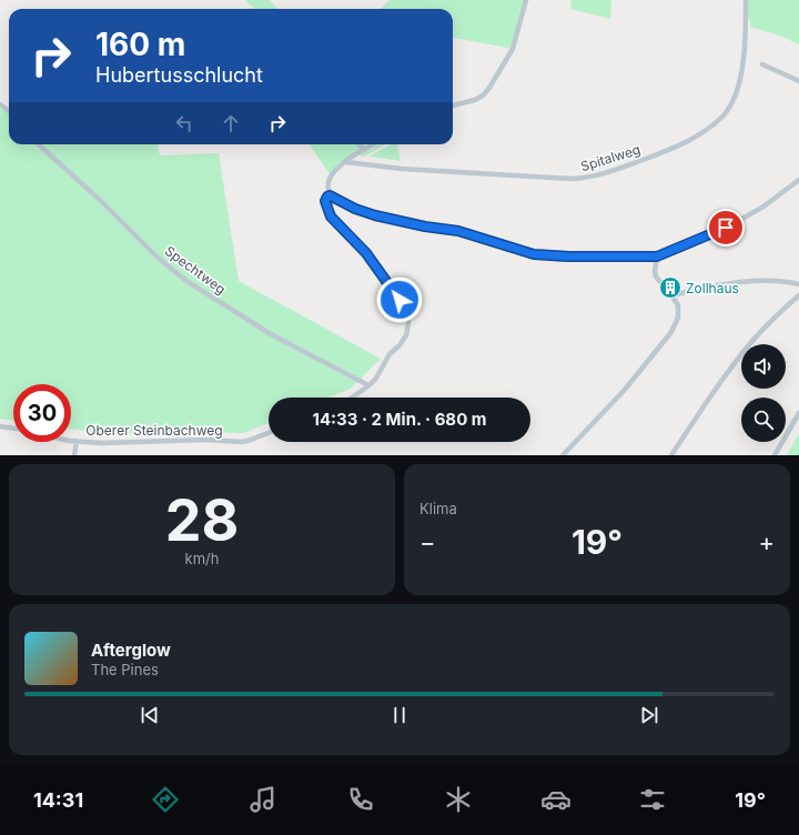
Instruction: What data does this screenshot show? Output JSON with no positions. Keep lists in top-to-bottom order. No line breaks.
{"streets":{"street":["Spitalweg","Spechtweg","Oberer Steinbachweg"]},"places":{"building":["Zollhaus"]},"page":{"turn":["160 m","Hubertusschlucht"],"limit":"30","trip":"14:33 · 2 Min. · 680 m","tile":[["28","km/h"],"Klima"],"heat":["−","19°","+"],"song":["Afterglow","The Pines"],"tabs":["14:31","19°"]}}
